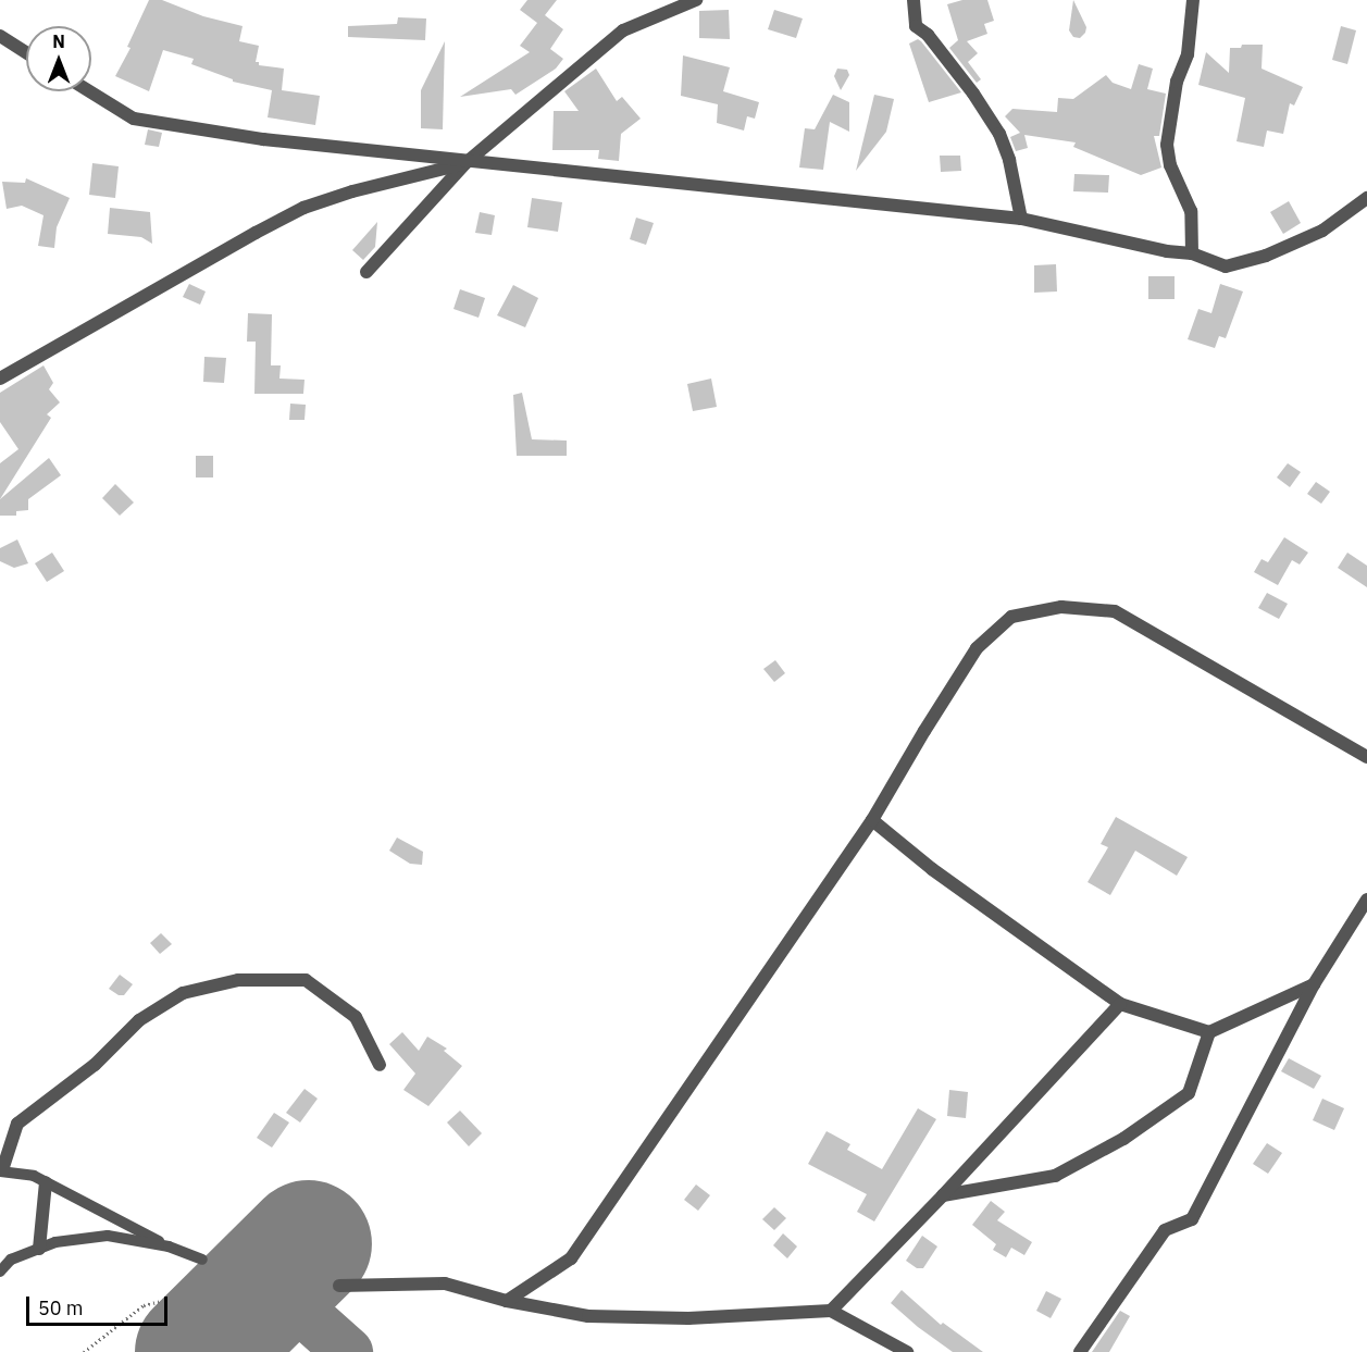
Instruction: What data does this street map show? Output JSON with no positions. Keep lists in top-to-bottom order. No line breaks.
{"scale_bar":"50 m","north":"top"}
